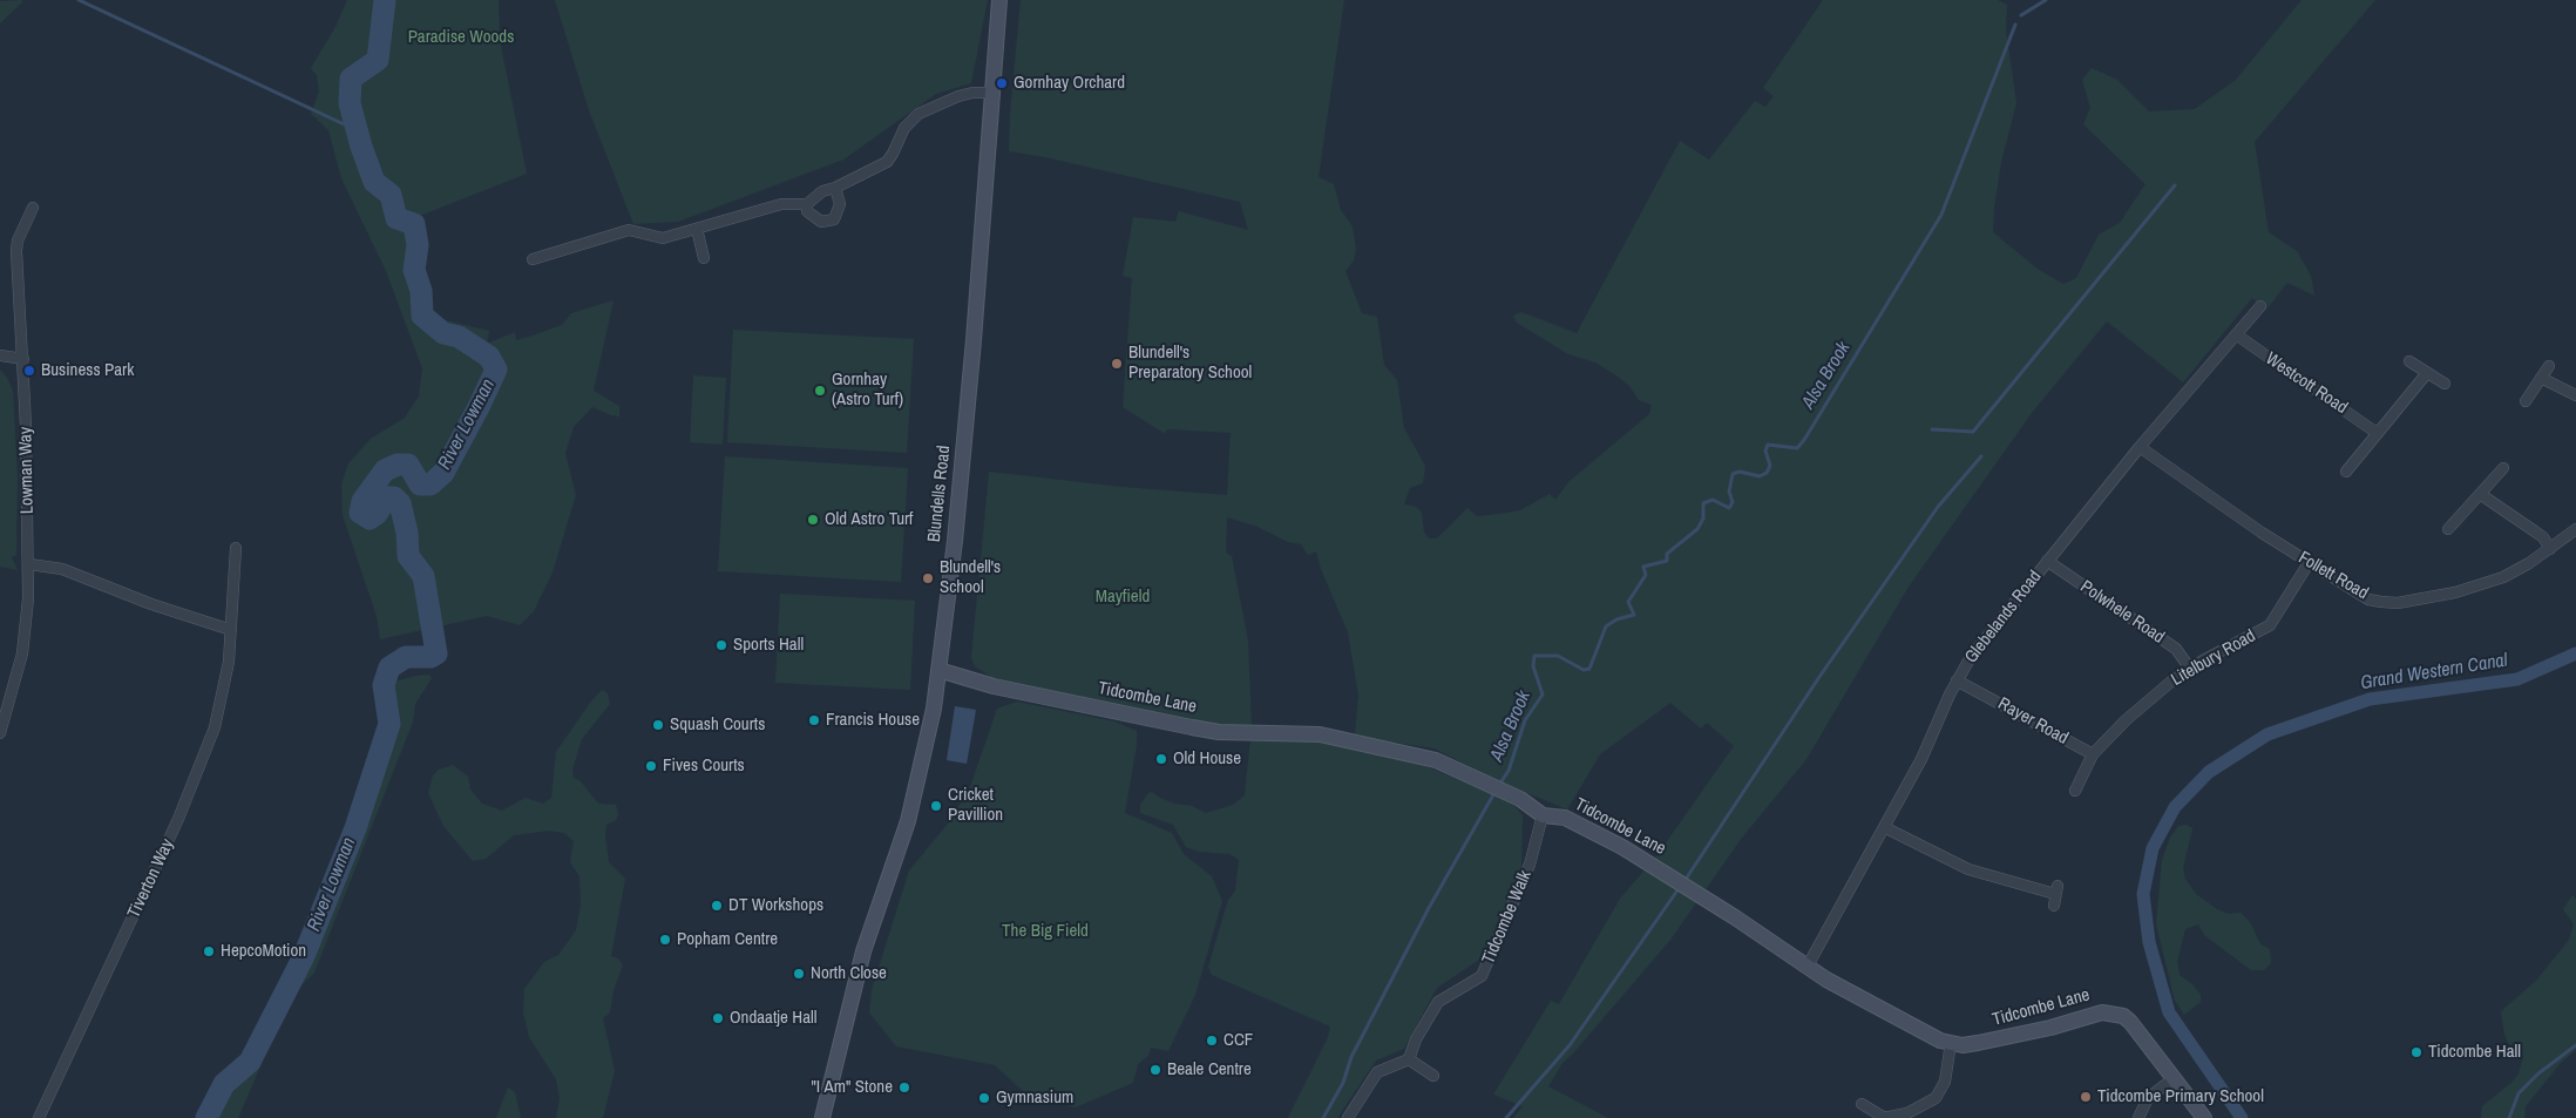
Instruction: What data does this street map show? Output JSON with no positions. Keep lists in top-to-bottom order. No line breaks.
{"streets":{"street":["Westcott Road","Lowman Way","Blundells Road","Follett Road","Polwhele Road","Glebelands Road","Litelbury Road","Tidcombe Lane","Rayer Road","Tiverton Way","Tidcombe Walk"]},"crossings":[["Westcott Road","Glebelands Road"],["Blundells Road","Tidcombe Lane"],["Follett Road","Glebelands Road"],["Follett Road","Litelbury Road"],["Polwhele Road","Glebelands Road"],["Polwhele Road","Litelbury Road"],["Glebelands Road","Tidcombe Lane"],["Glebelands Road","Rayer Road"],["Litelbury Road","Rayer Road"],["Tidcombe Lane","Tidcombe Walk"]],"water":["Alsa Brook","River Lowman","Grand Western Canal"],"parks":["Paradise Woods","Mayfield","The Big Field"],"places":["Gornhay Orchard","Blundell's Preparatory School","Business Park","Gornhay (Astro Turf)","Old Astro Turf","Blundell's School","Sports Hall","Francis House","Squash Courts","Old House","Fives Courts","Cricket Pavillion","DT Workshops","Popham Centre","HepcoMotion","North Close","Ondaatje Hall","CCF","Tidcombe Hall","Beale Centre","\"I Am\" Stone","Tidcombe Primary School","Gymnasium"]}
